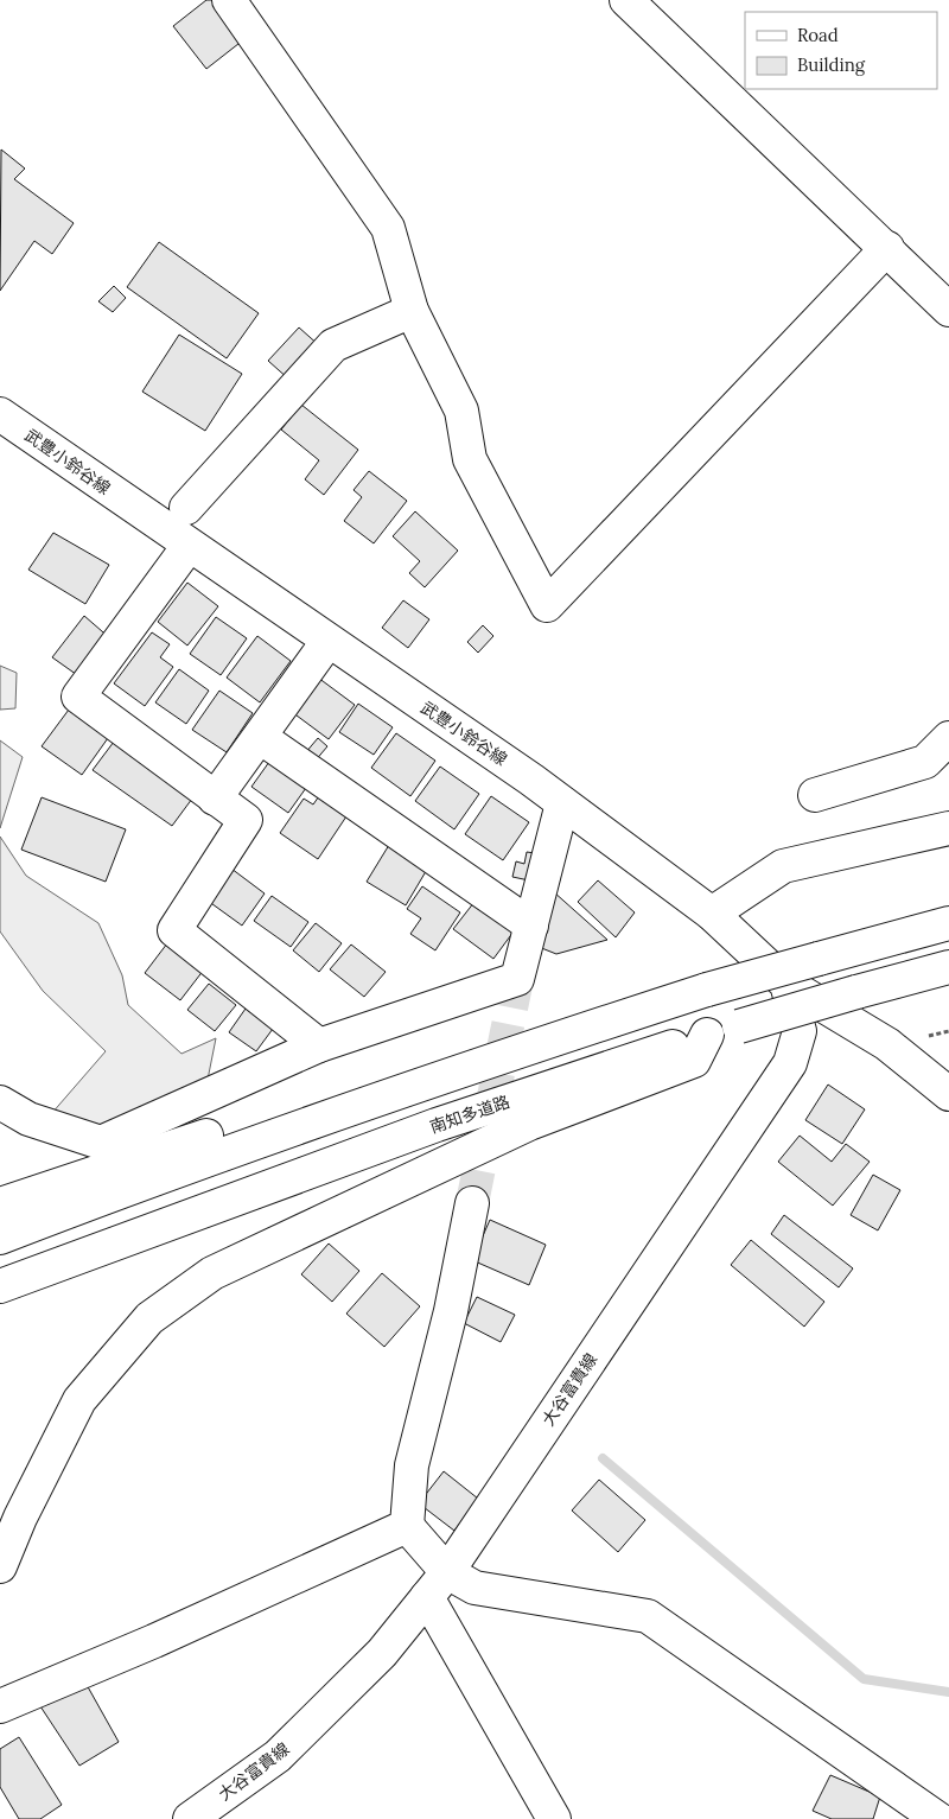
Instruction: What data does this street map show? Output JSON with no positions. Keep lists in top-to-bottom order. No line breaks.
{"streets":{"main road":["武豊小鈴谷線","南知多道路","大谷富貴線"]},"legend":["Road","Building"]}
